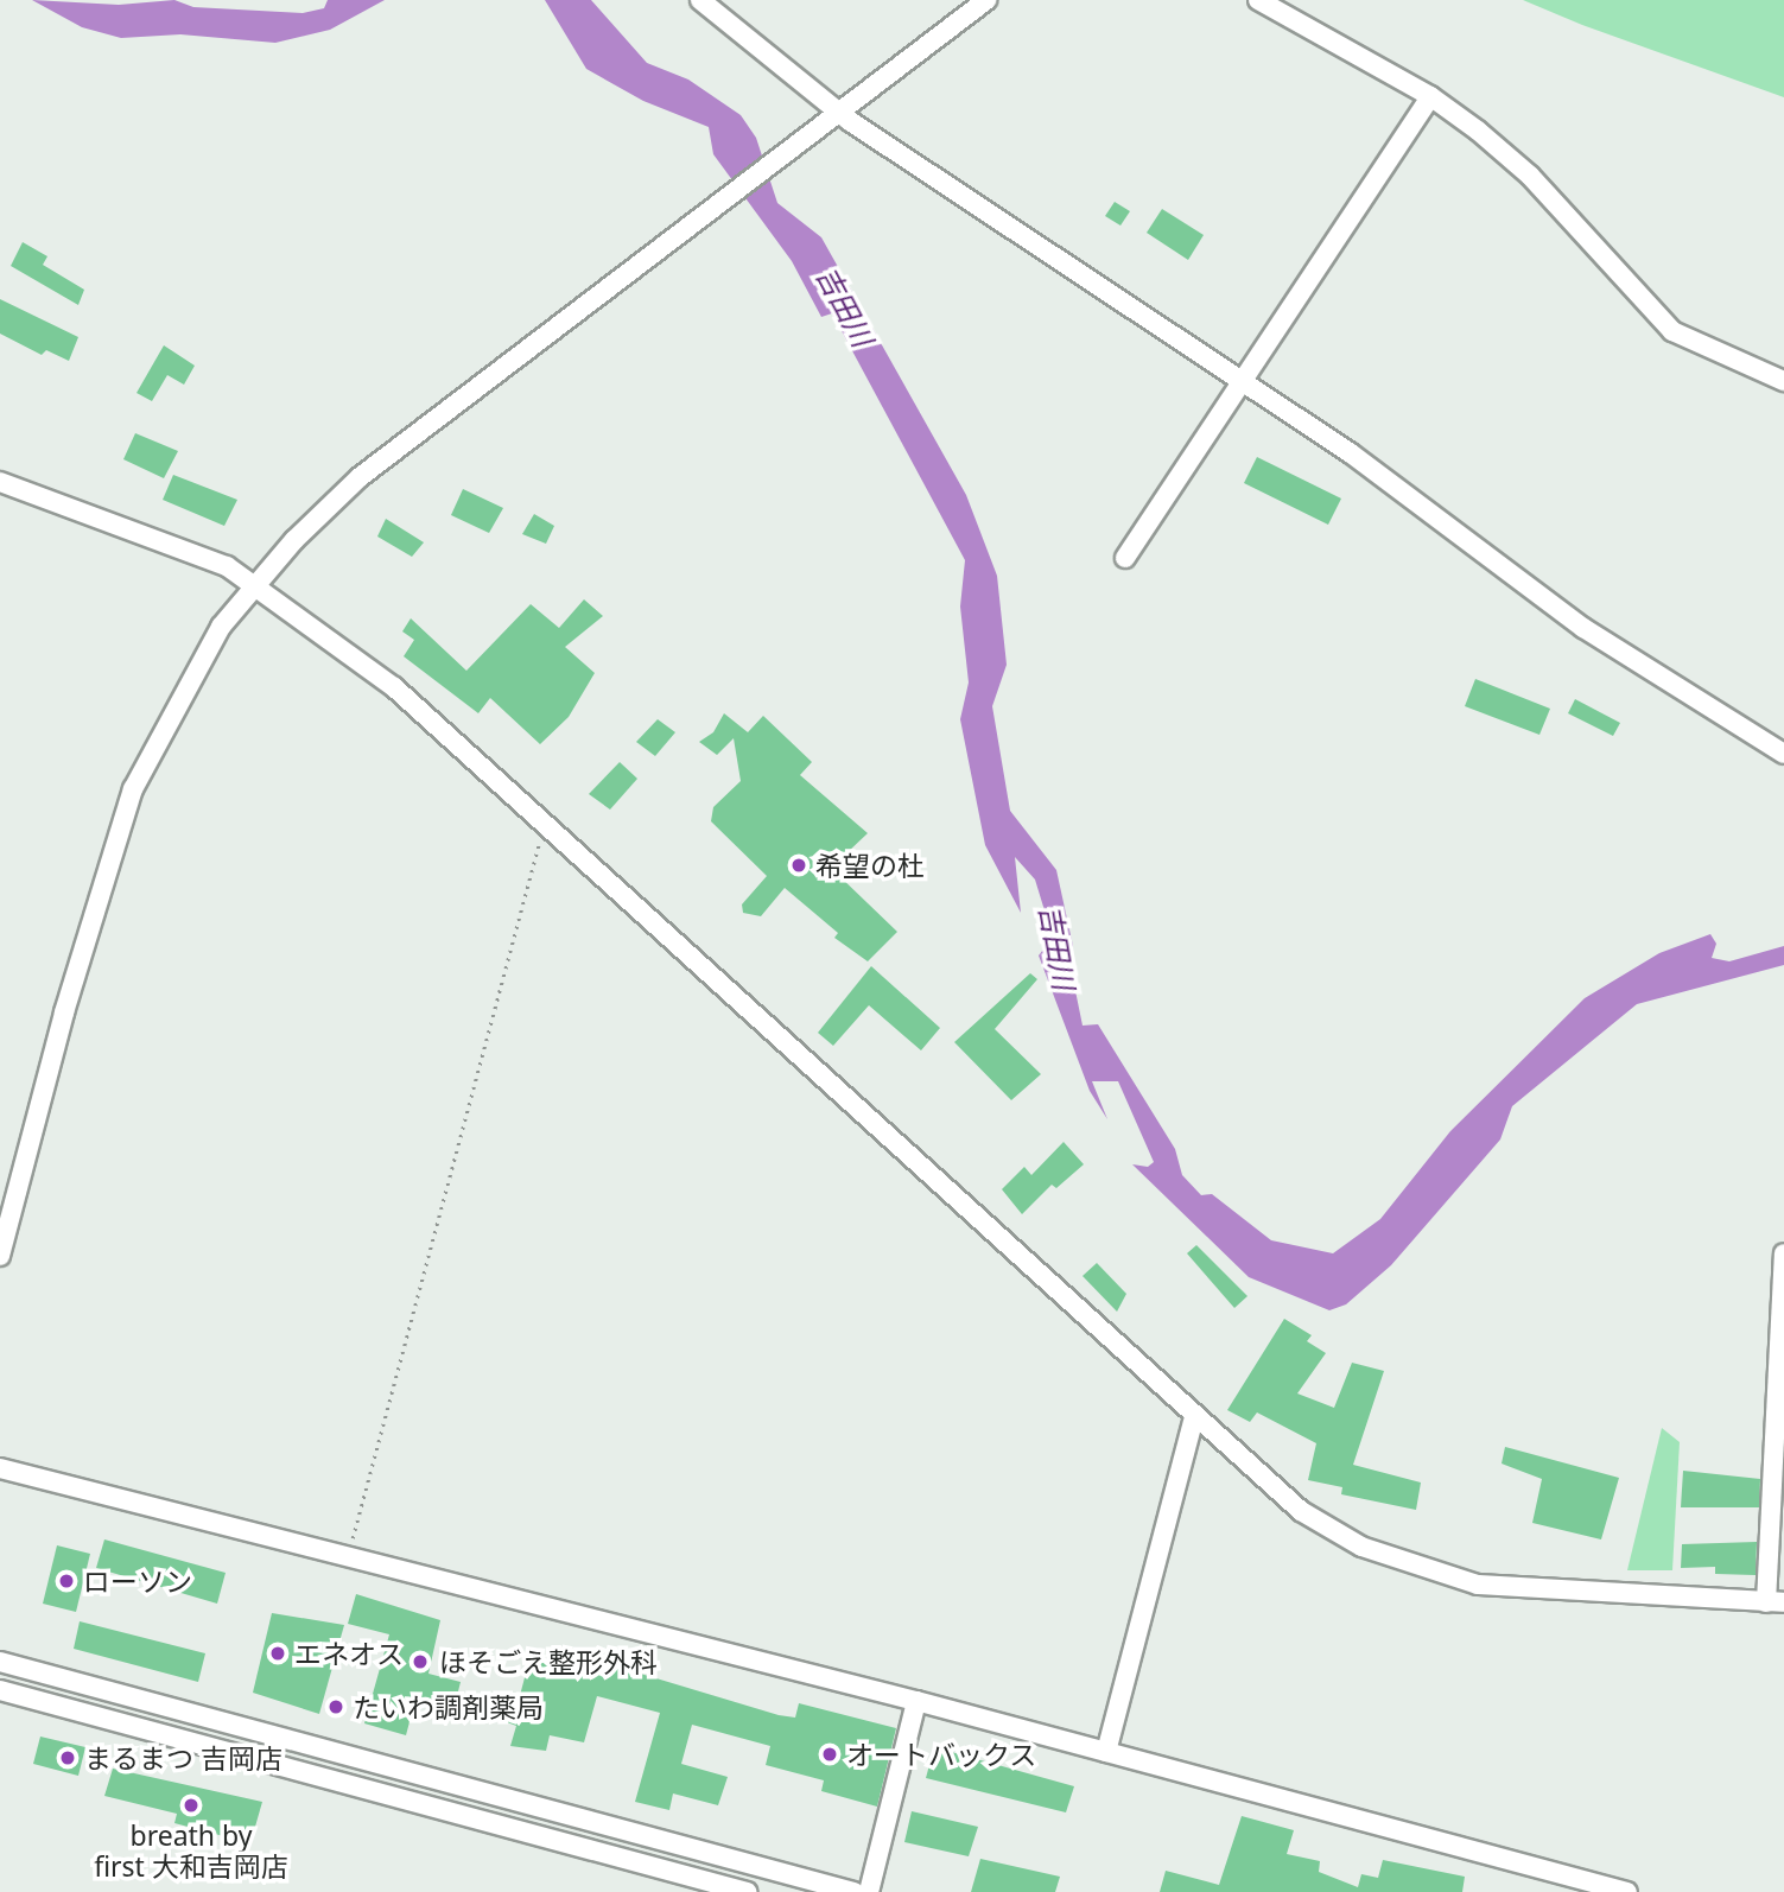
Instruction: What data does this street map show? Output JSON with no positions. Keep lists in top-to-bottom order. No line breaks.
{"water":["吉田川"],"places":["希望の杜","ローソン","エネオス","ほそごえ整形外科","たいわ調剤薬局","オートバックス","まるまつ 吉岡店","breath by first 大和吉岡店"]}
